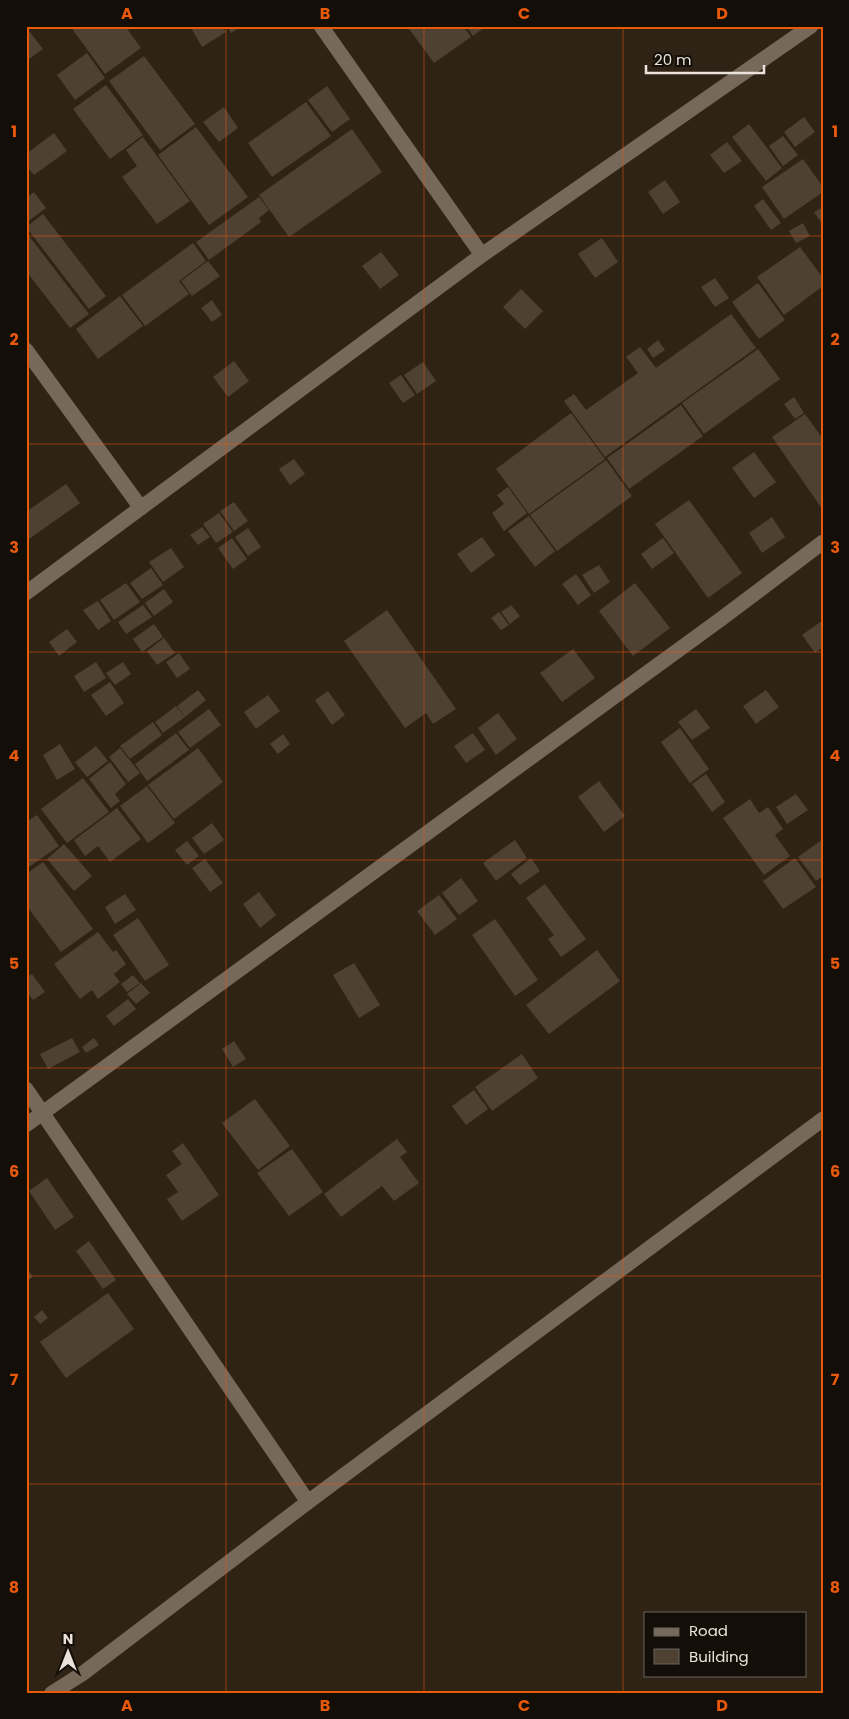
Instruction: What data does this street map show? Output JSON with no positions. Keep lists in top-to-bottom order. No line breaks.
{"legend":["Road","Building"],"scale_bar":"20 m","north":"top","grid":{"columns":["A","B","C","D"],"rows":["1","2","3","4","5","6","7","8"]}}
